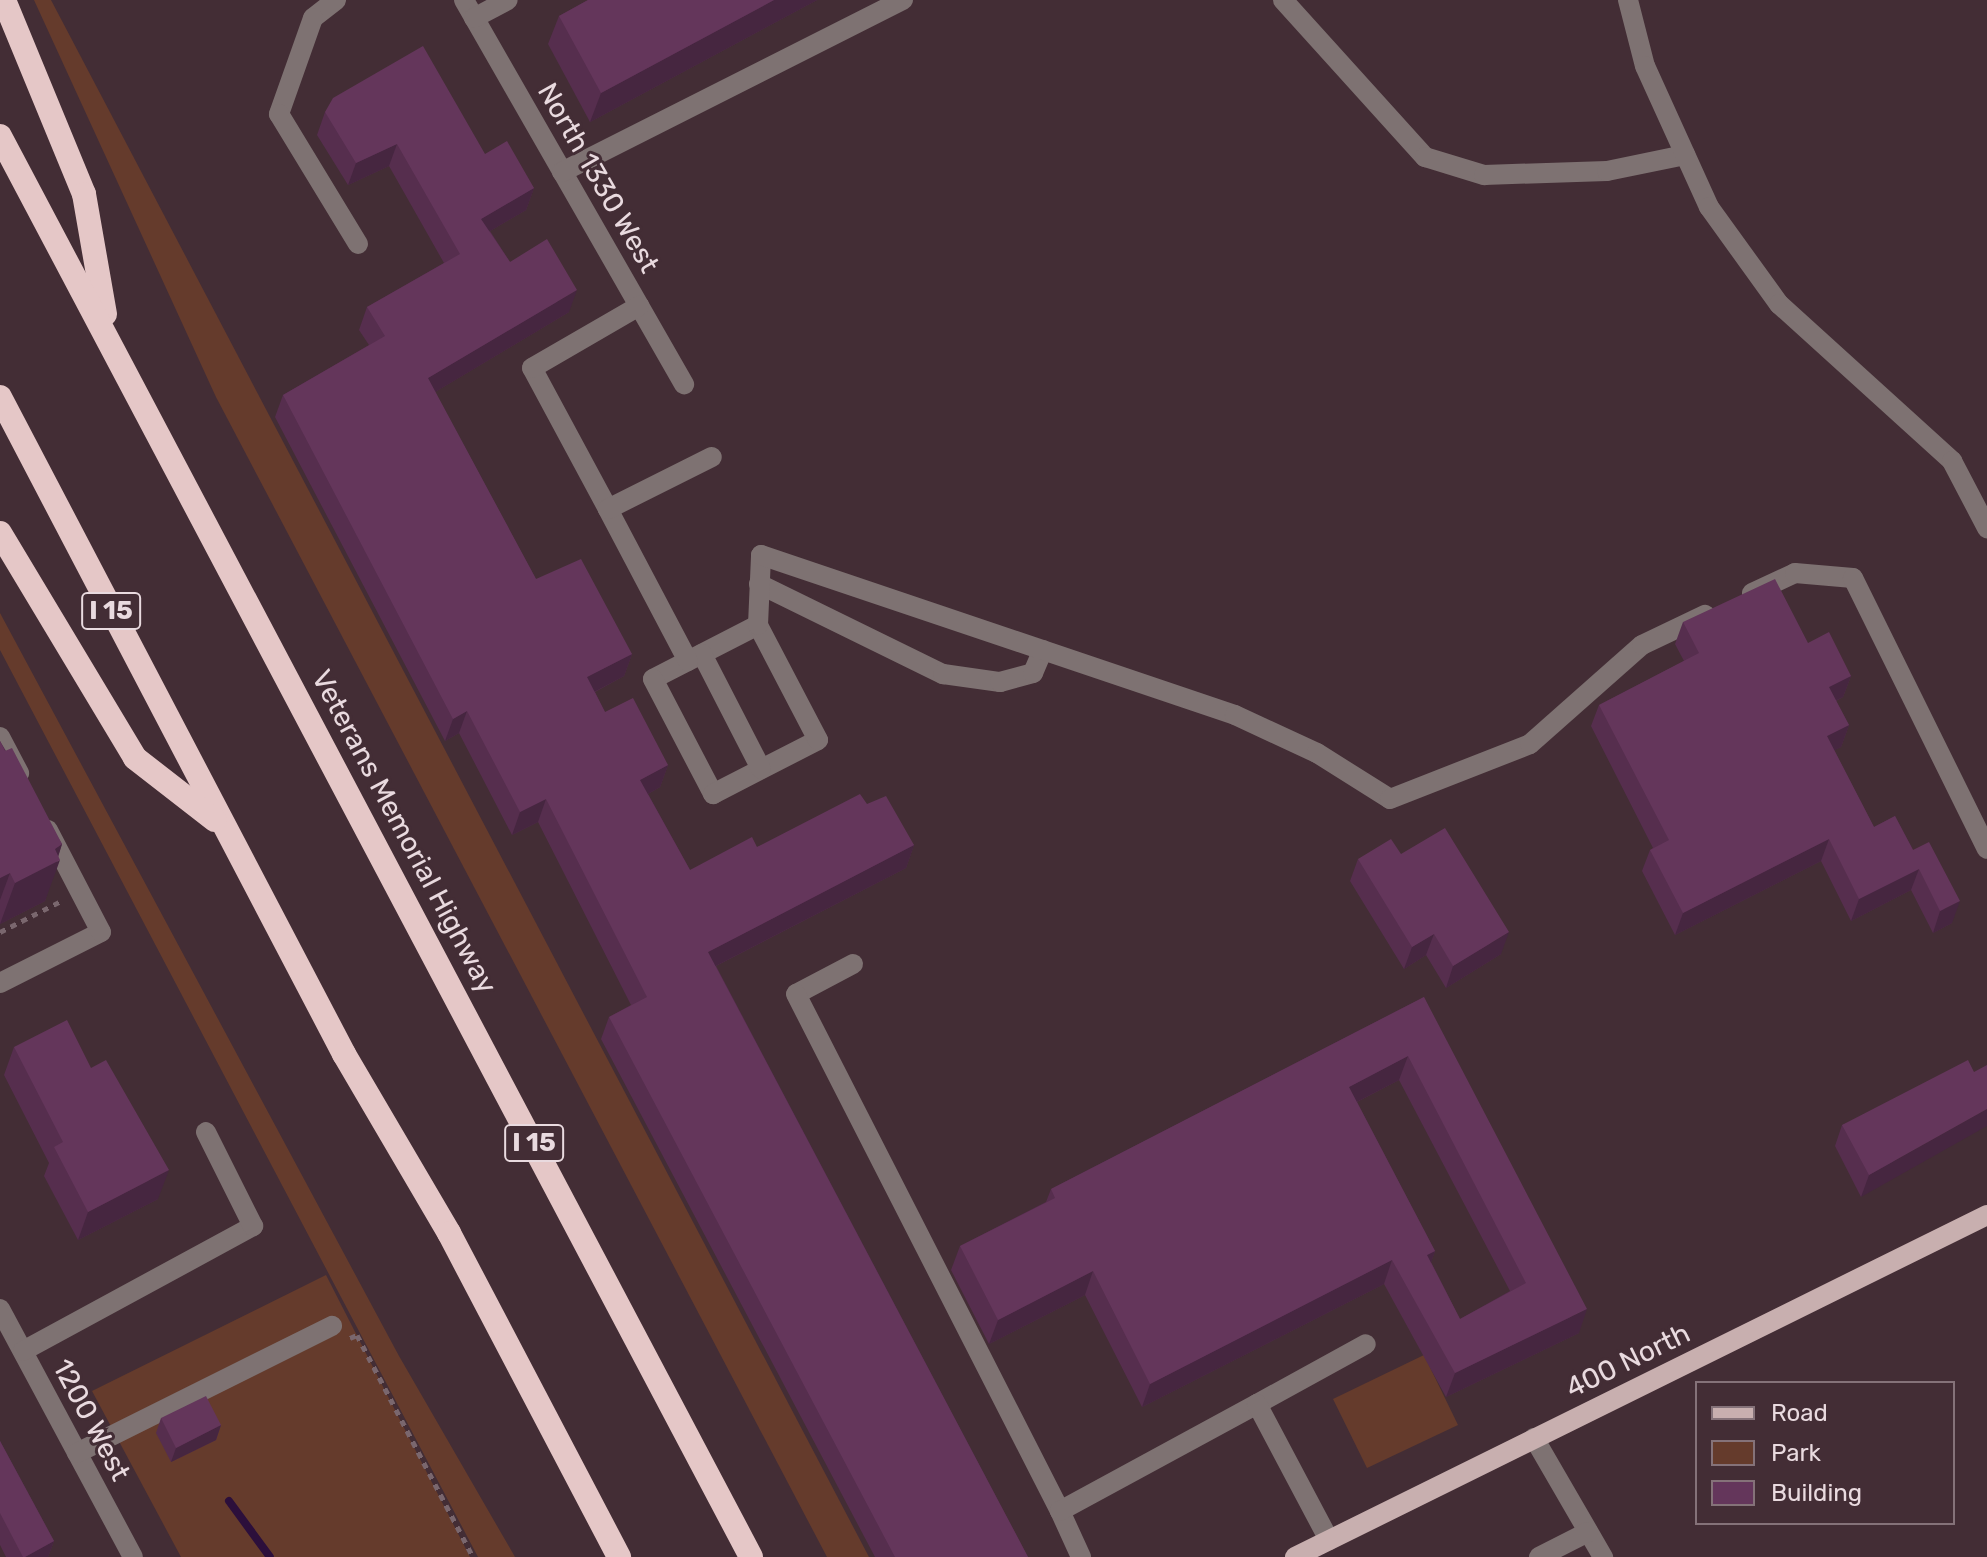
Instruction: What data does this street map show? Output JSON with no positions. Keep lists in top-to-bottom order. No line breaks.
{"streets":{"highway":["I 15","Veterans Memorial Highway"],"main road":["400 North"],"street":["North 1330 West","1200 West"]},"legend":["Road","Park","Building"]}
